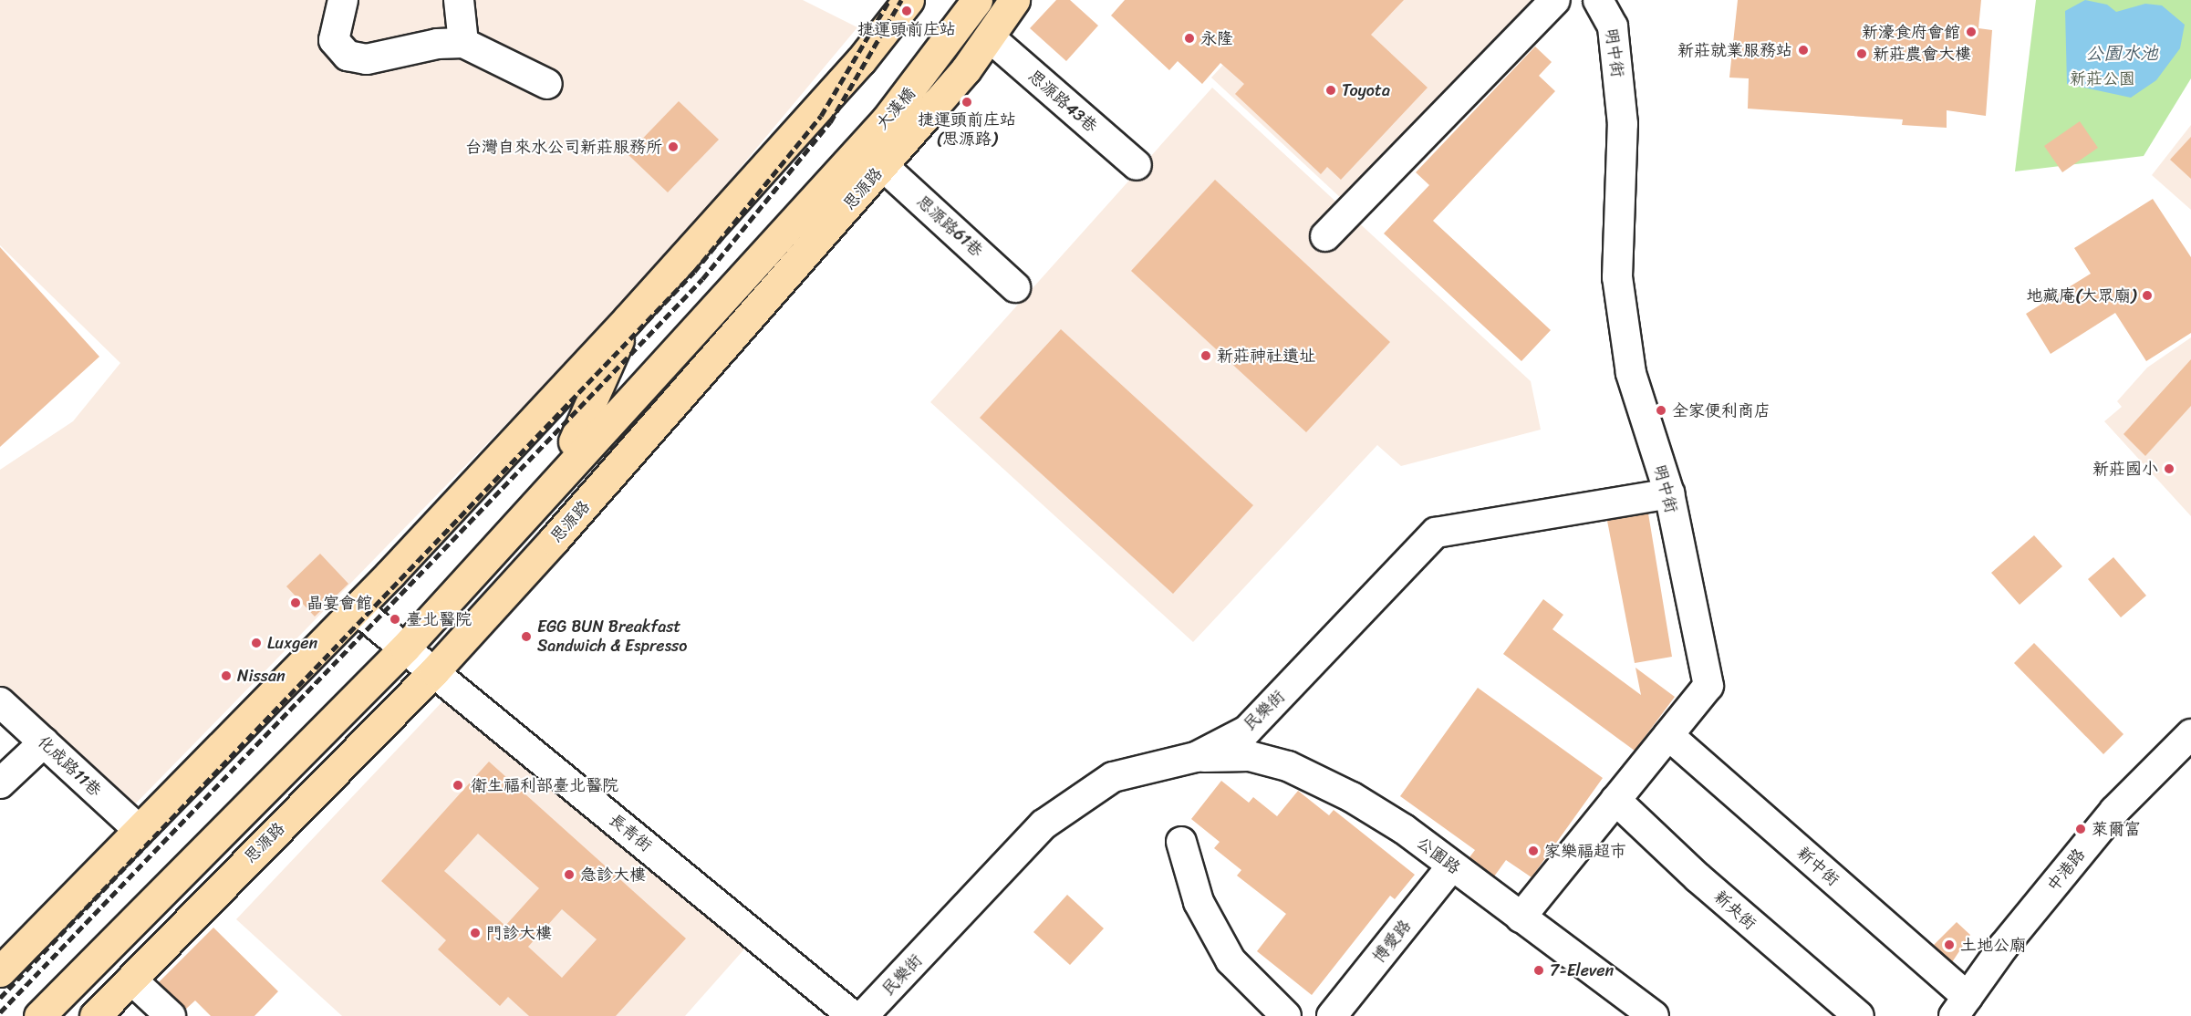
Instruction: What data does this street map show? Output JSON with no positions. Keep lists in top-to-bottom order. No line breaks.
{"streets":{"main road":["大漢橋","思源路"],"street":["明中街","思源路43巷","思源路61巷","民樂街","化成路11巷","長青街","公園路","新中街","中港路","新央街","博愛路"]},"crossings":[["明中街","民樂街"],["明中街","公園路"],["明中街","新中街"],["明中街","新央街"],["思源路43巷","思源路"],["思源路","思源路61巷"],["思源路","長青街"],["民樂街","公園路"],["公園路","博愛路"],["新中街","中港路"]],"water":["公園水池"],"parks":["新莊公園"],"places":["捷運頭前庄站","新濠食府會館","永隆","新莊就業服務站","新莊農會大樓","Toyota","捷運頭前庄站 (思源路)","台灣自來水公司新莊服務所","地藏庵(大眾廟)","新莊神社遺址","全家便利商店","新莊國小","晶宴會館","臺北醫院","EGG BUN Breakfast Sandwich & Espresso","Luxgen","Nissan","衛生福利部臺北醫院","萊爾富","家樂福超市","急診大樓","門診大樓","土地公廟","7-Eleven"]}
